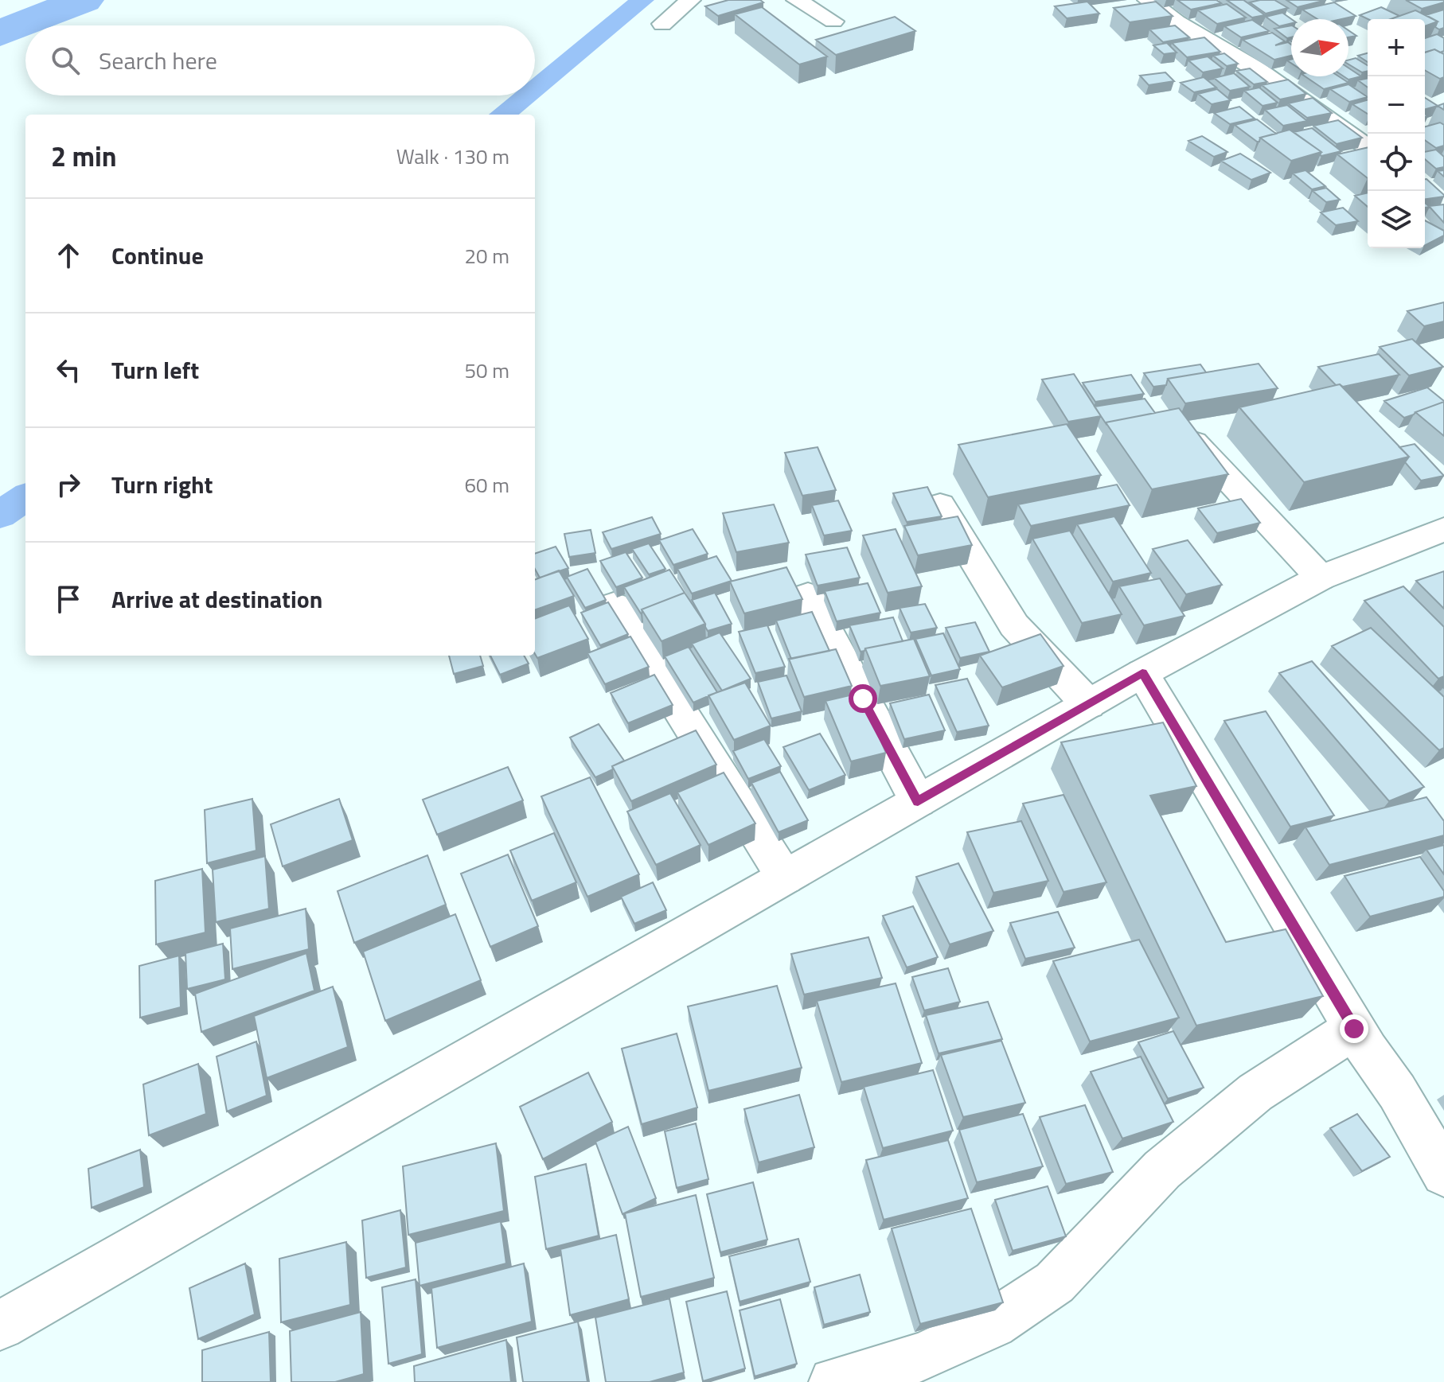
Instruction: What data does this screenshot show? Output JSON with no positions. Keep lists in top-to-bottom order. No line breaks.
{"north":"right","page":{"map_buttons":["+","−"],"search":"Search here","heading":["2 min","Walk · 130 m"],"list":[["Continue","20 m"],["Turn left","50 m"],["Turn right","60 m"],"Arrive at destination"]}}
